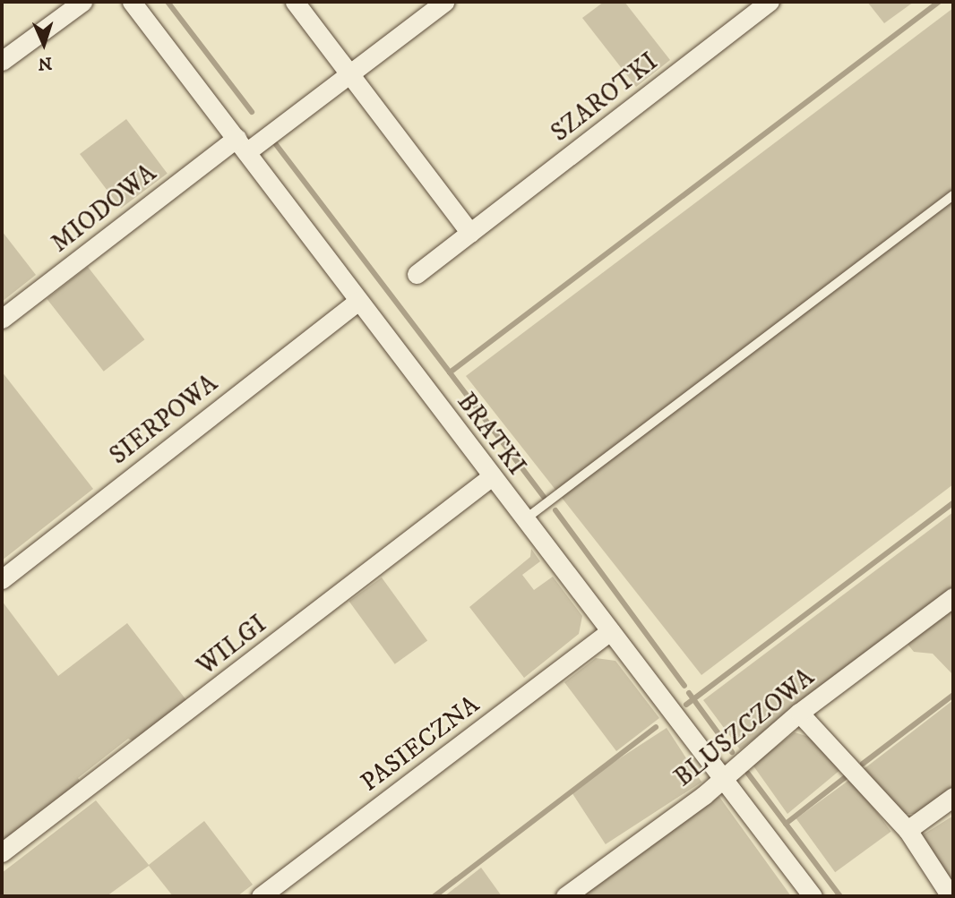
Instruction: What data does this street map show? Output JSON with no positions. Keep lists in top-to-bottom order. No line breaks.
{"streets":{"street":["SZAROTKI","MIODOWA","SIERPOWA","BRATKI","WILGI","BLUSZCZOWA","PASIECZNA"]},"crossings":[["MIODOWA","BRATKI"],["SIERPOWA","BRATKI"],["BRATKI","WILGI"],["BRATKI","BLUSZCZOWA"],["BRATKI","PASIECZNA"]],"north":"bottom"}
